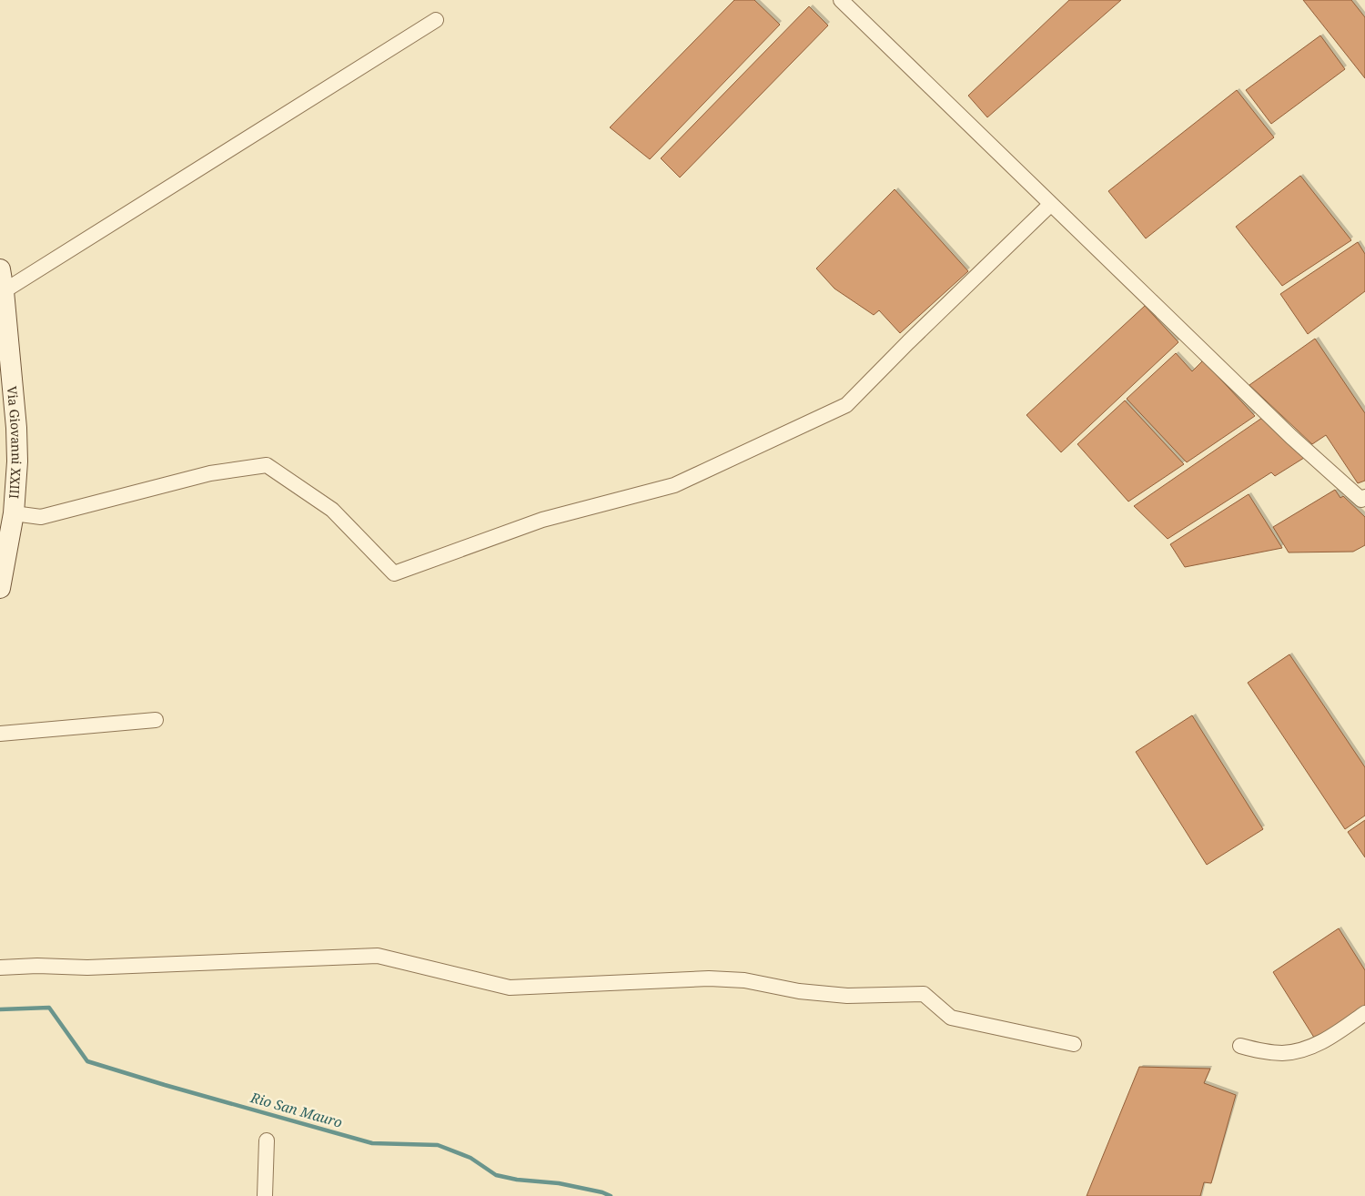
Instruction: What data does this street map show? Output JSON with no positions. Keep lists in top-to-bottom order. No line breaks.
{"streets":{"main road":["Via Giovanni XXIII"]},"water":["Rio San Mauro"]}
